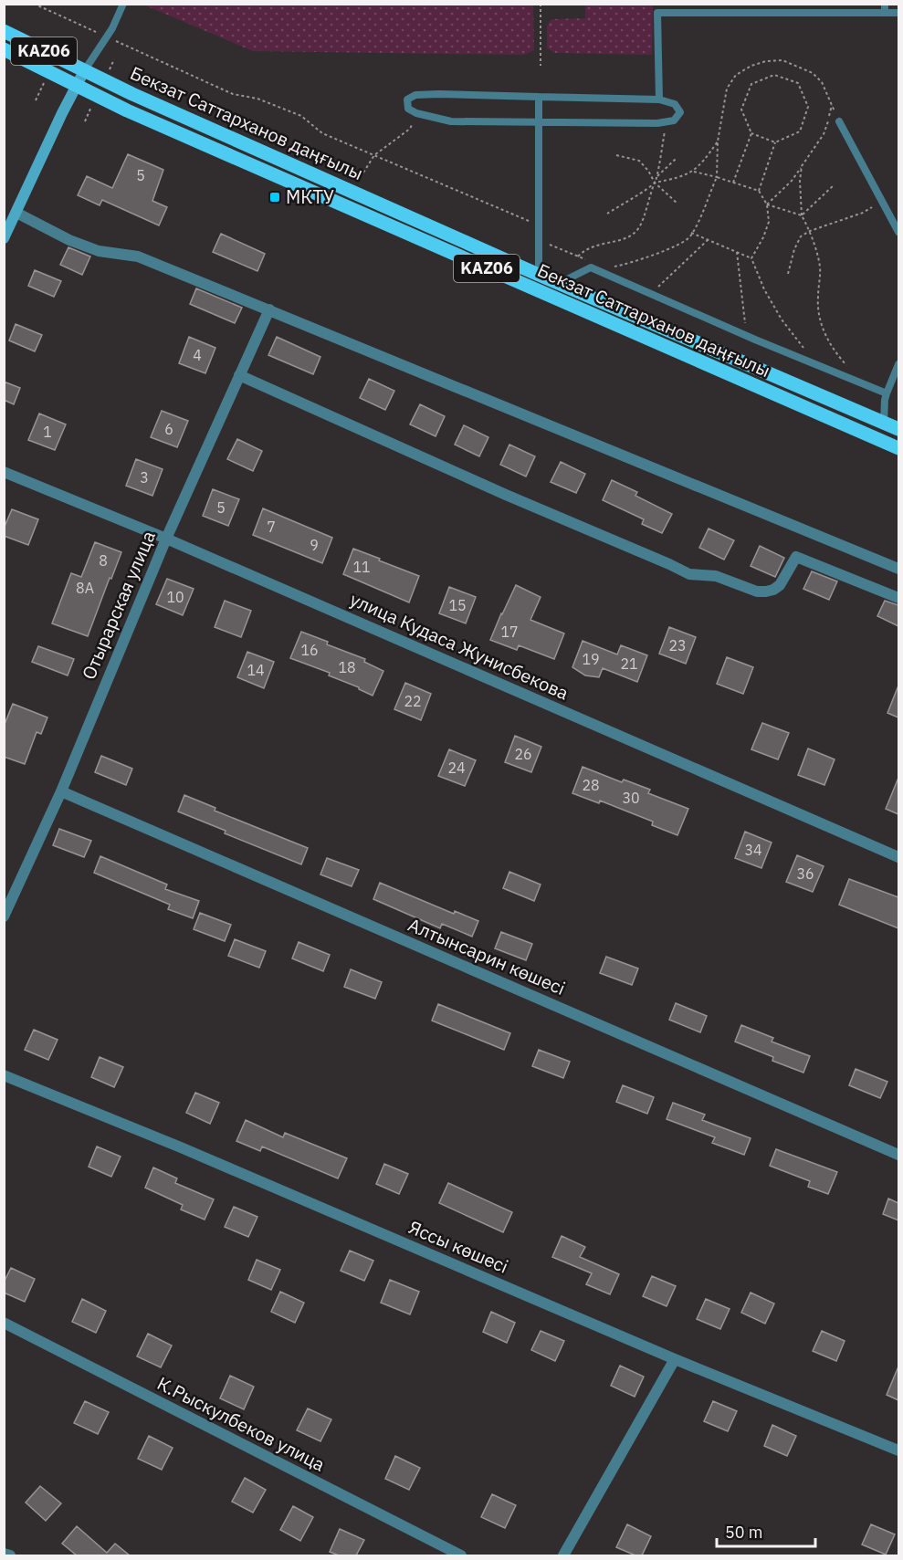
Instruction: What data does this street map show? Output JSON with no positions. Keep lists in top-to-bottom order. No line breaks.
{"streets":{"main road":["KАZ06","Бекзат Саттарханов даңғылы"],"street":["Отырарская улица","улица Кудаса Жунисбекова","Алтынсарин көшесі","Яссы көшесі","К.Рыскулбеков улица"]},"crossings":[["Отырарская улица","улица Кудаса Жунисбекова"],["Отырарская улица","Алтынсарин көшесі"]],"places":{"transit":["МКТУ"]},"house_numbers":["5","4","6","1","3","5","7","9","8","11","8A","10","15","17","23","16","19","21","18","14","22","26","24","28","30","34","36"],"scale_bar":"50 m"}
